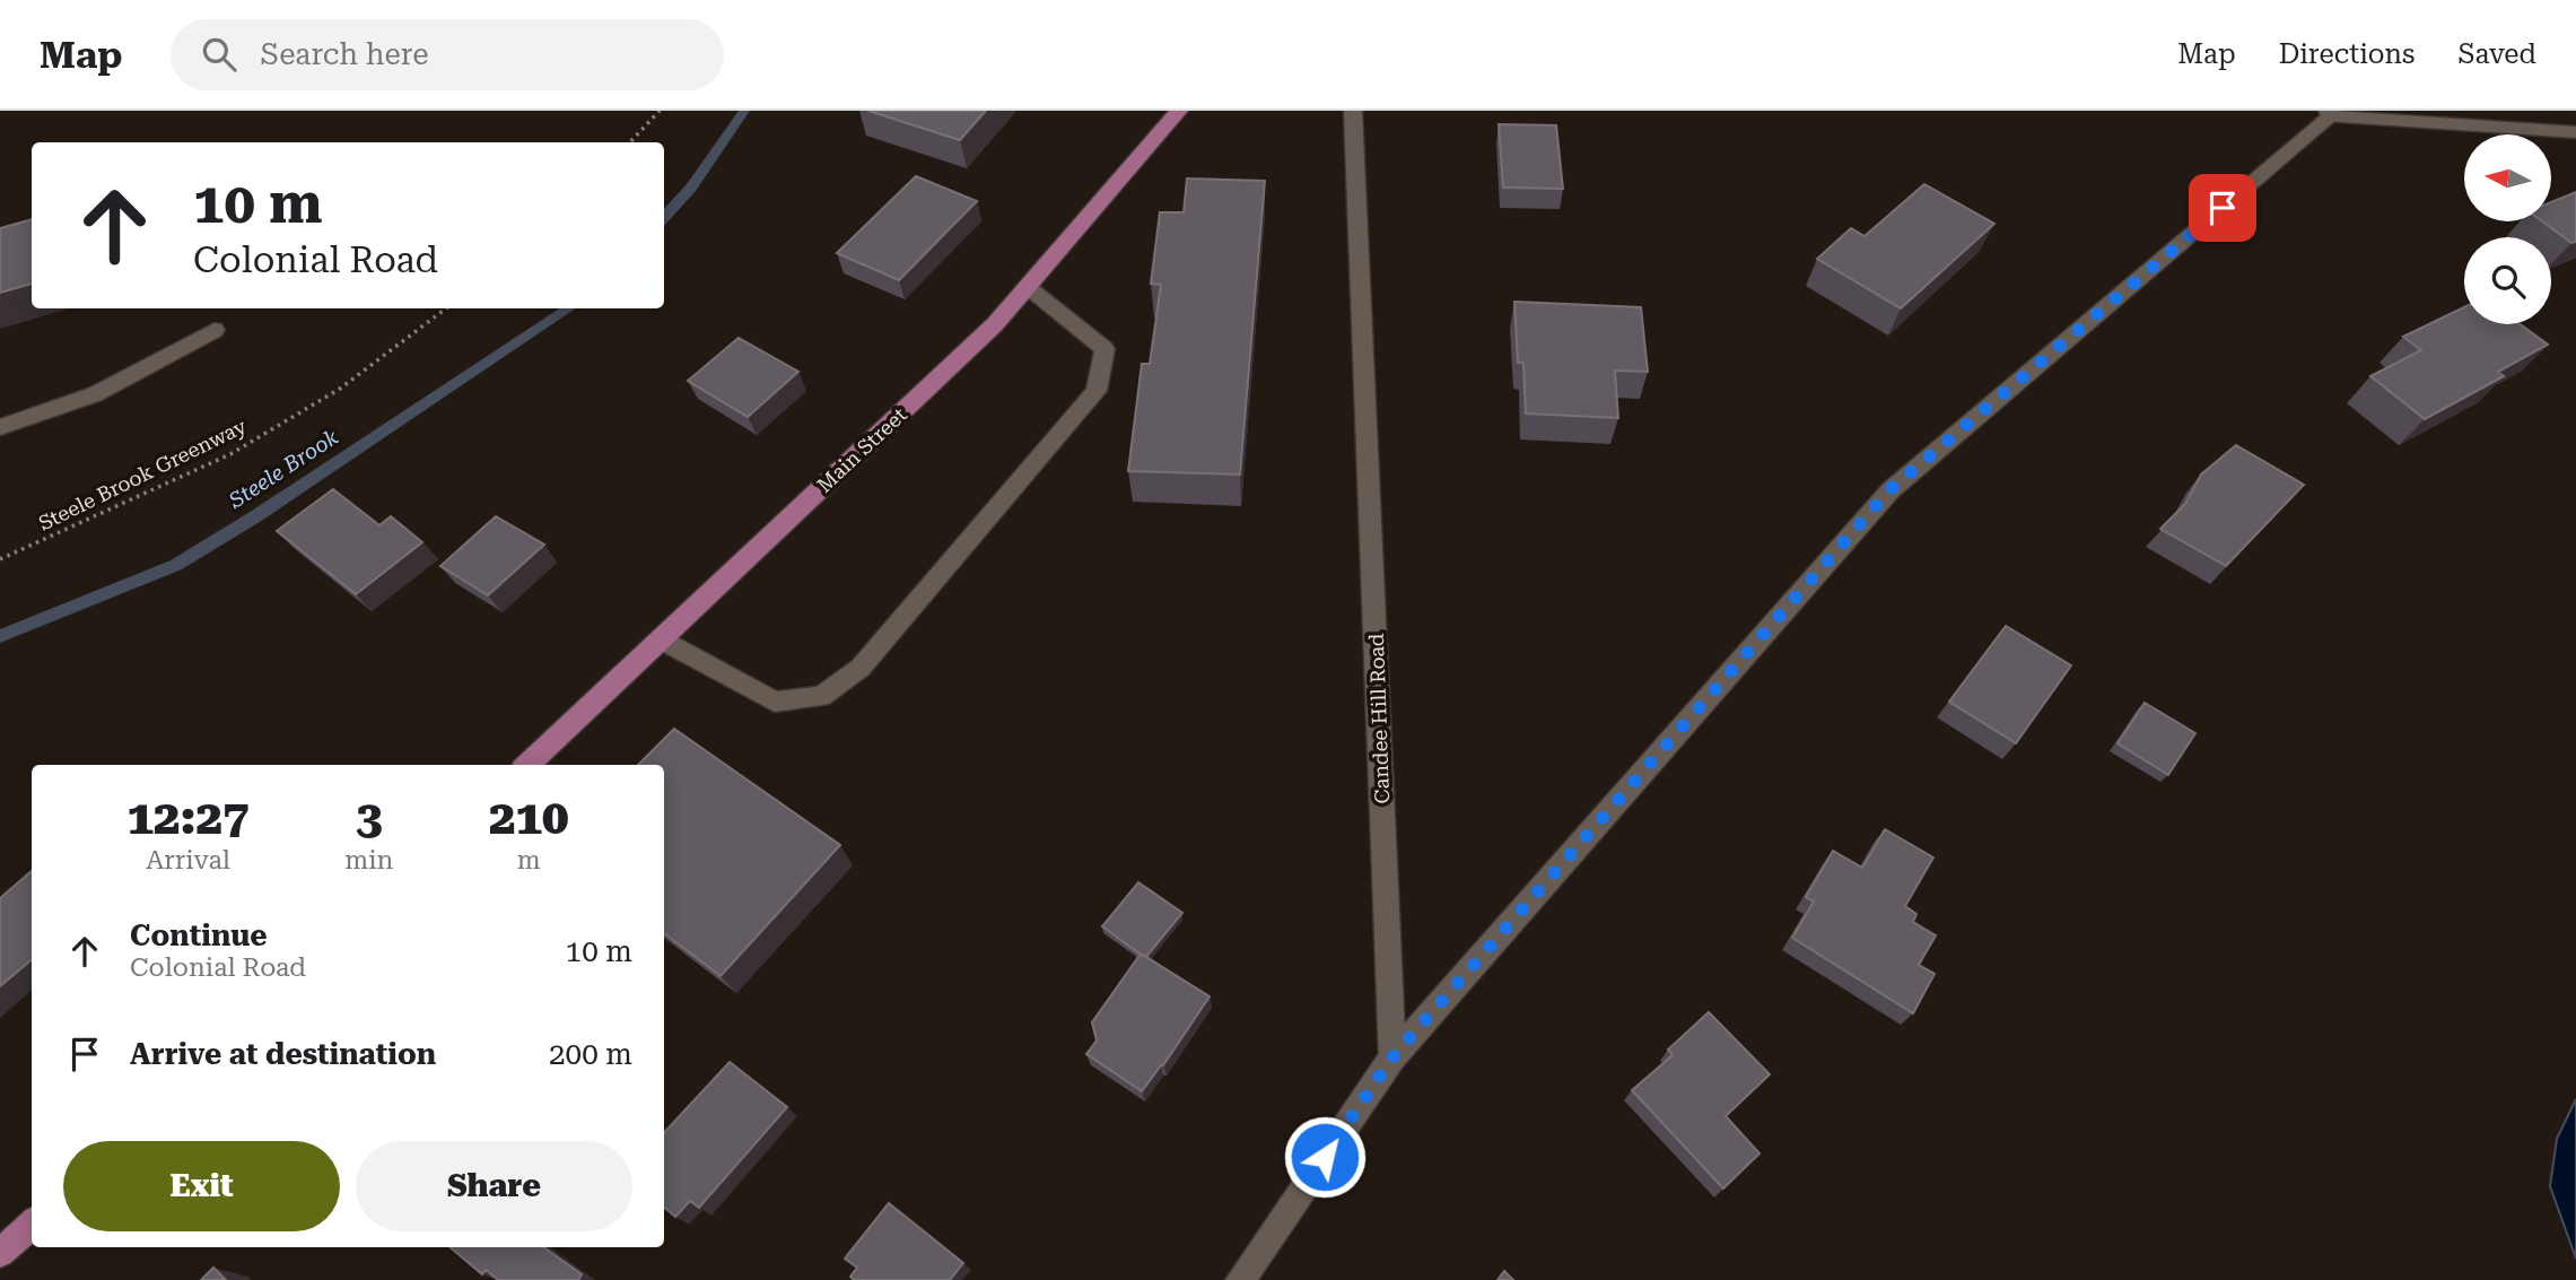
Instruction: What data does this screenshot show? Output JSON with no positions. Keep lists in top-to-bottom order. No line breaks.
{"streets":{"main road":["Main Street"],"street":["Candee Hill Road"],"path":["Steele Brook Greenway"]},"water":["Steele Brook"],"north":"left","page":{"header":"Map","search":"Search here","nav":["Map","Directions","Saved"],"turn":["10 m","Colonial Road"],"eta":["12:27","Arrival","3","min","210","m"],"list":[{"name":"Continue","note":"Colonial Road","value":"10 m"},{"name":"Arrive at destination","value":"200 m"}],"buttons":["Exit","Share"]}}
